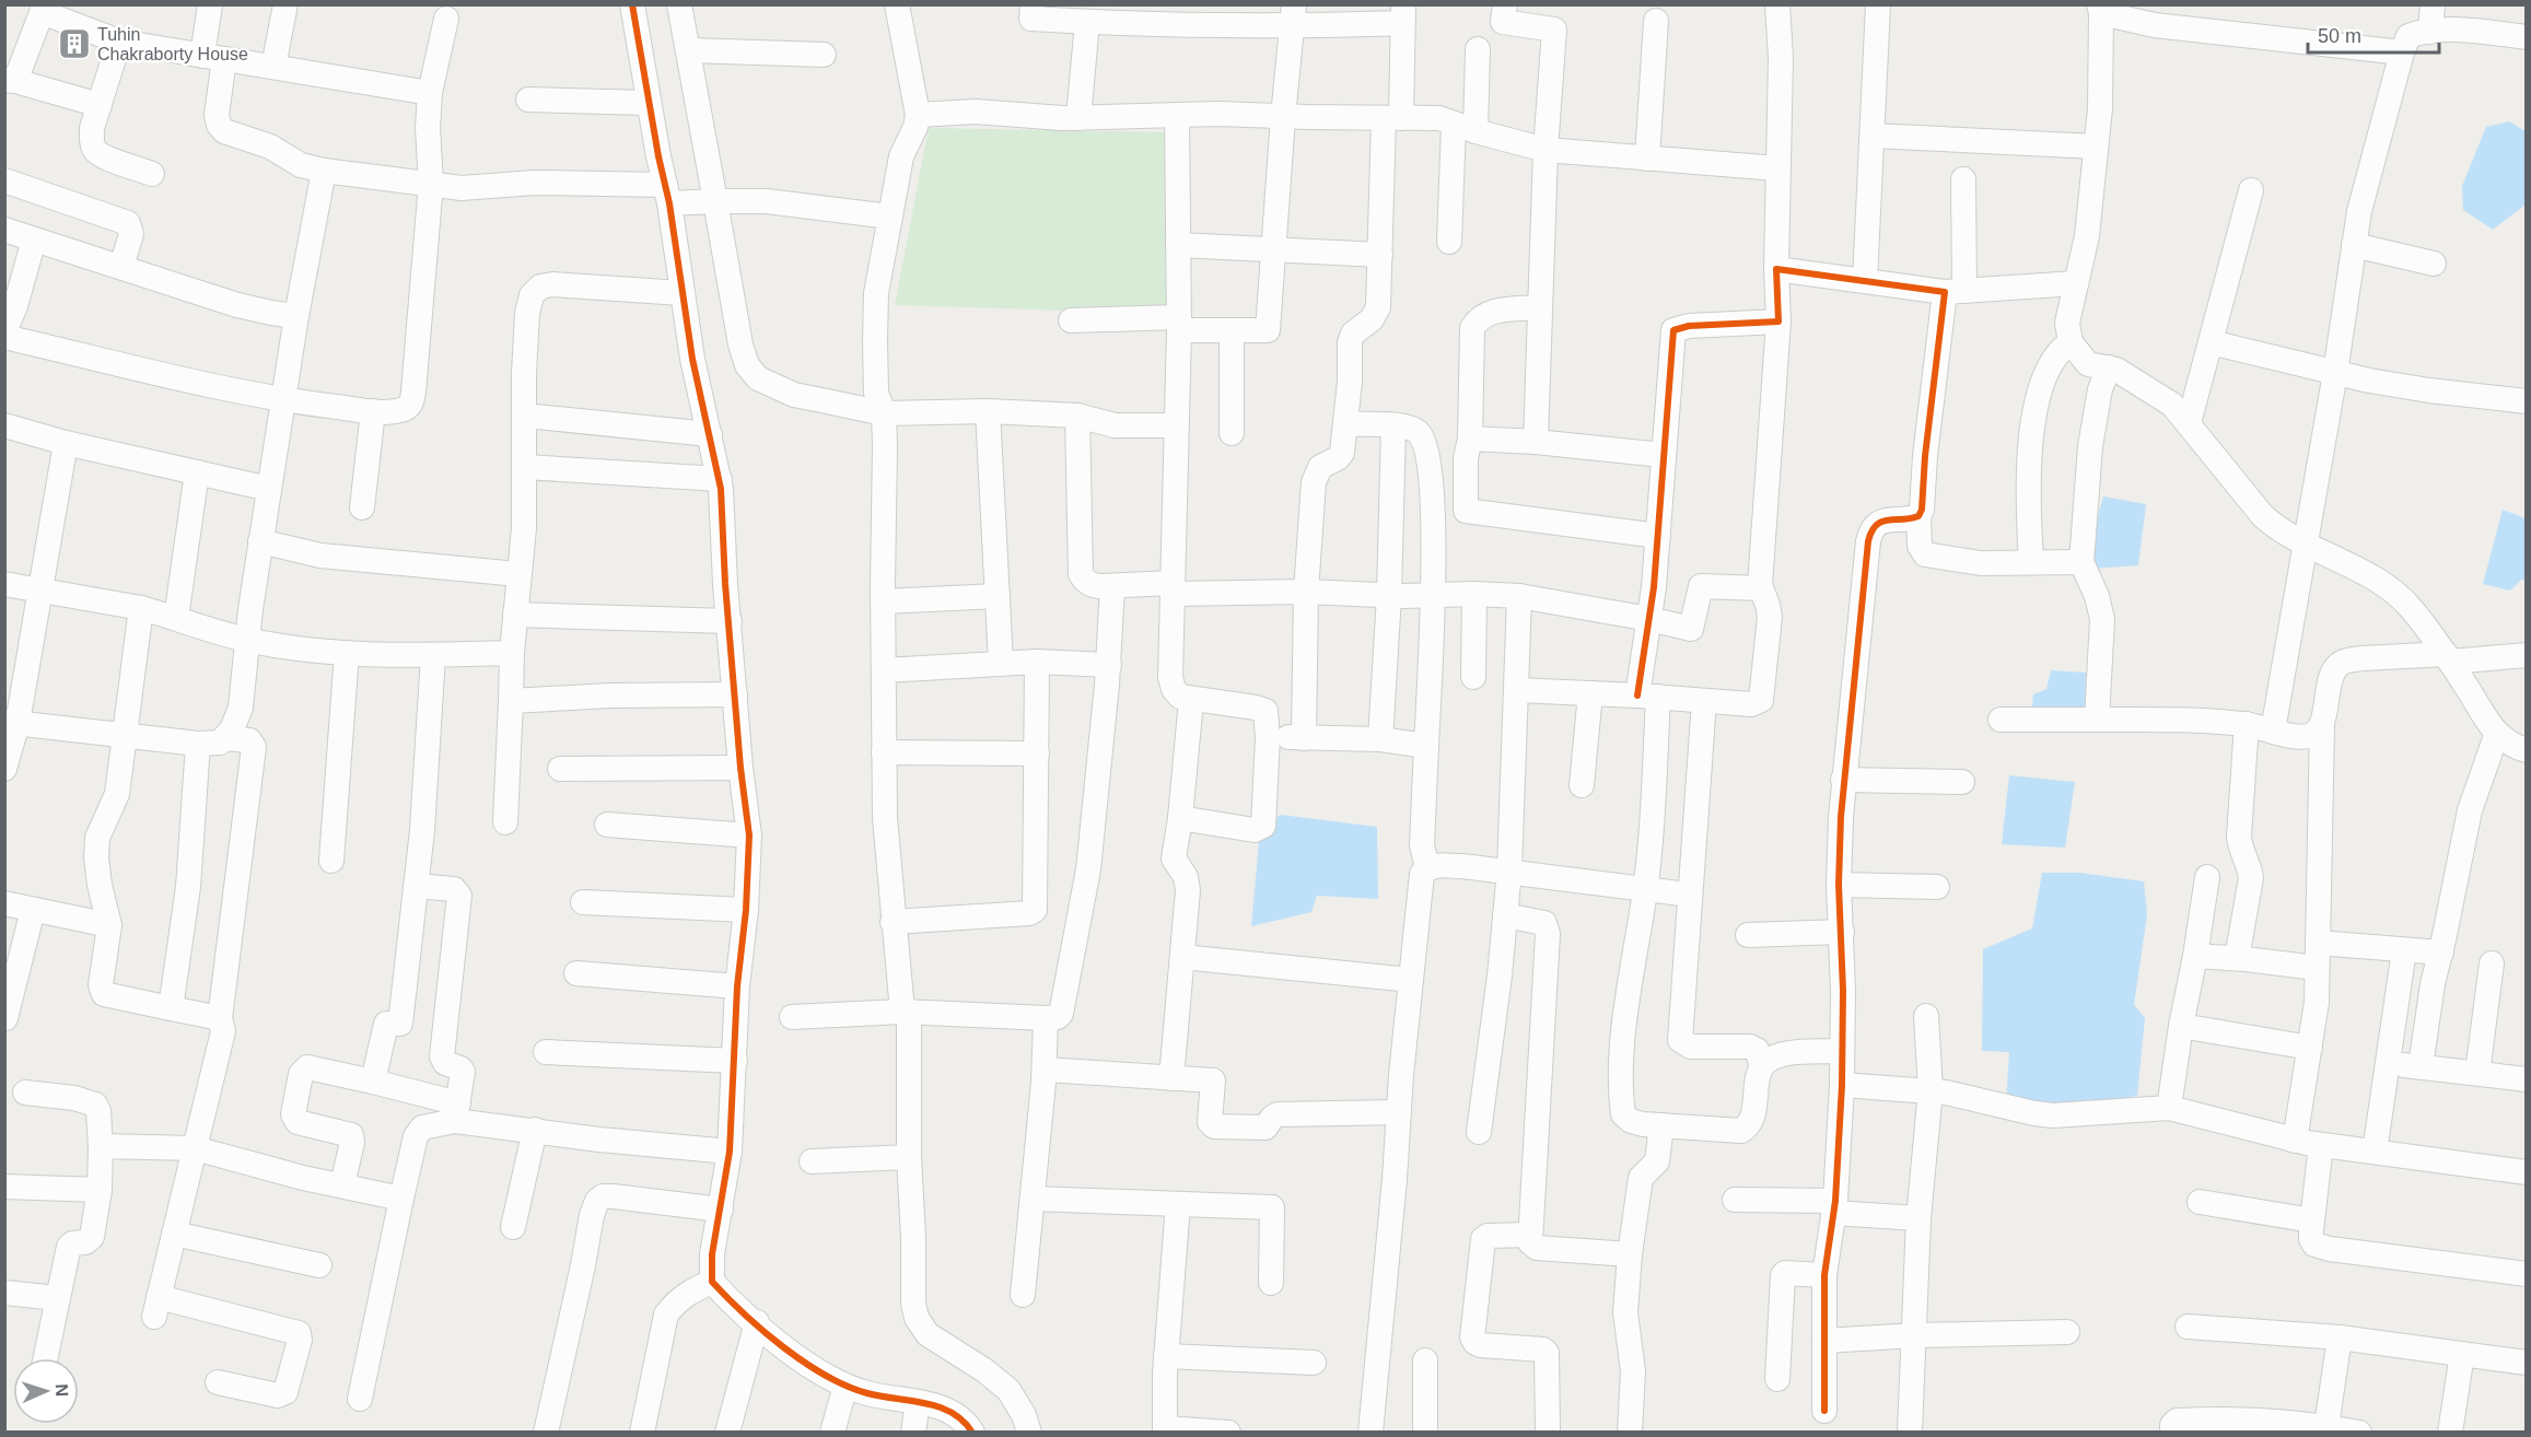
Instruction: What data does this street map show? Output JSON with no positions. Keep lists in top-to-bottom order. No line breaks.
{"places":{"building":["Tuhin Chakraborty House"]},"scale_bar":"50 m","north":"right"}
